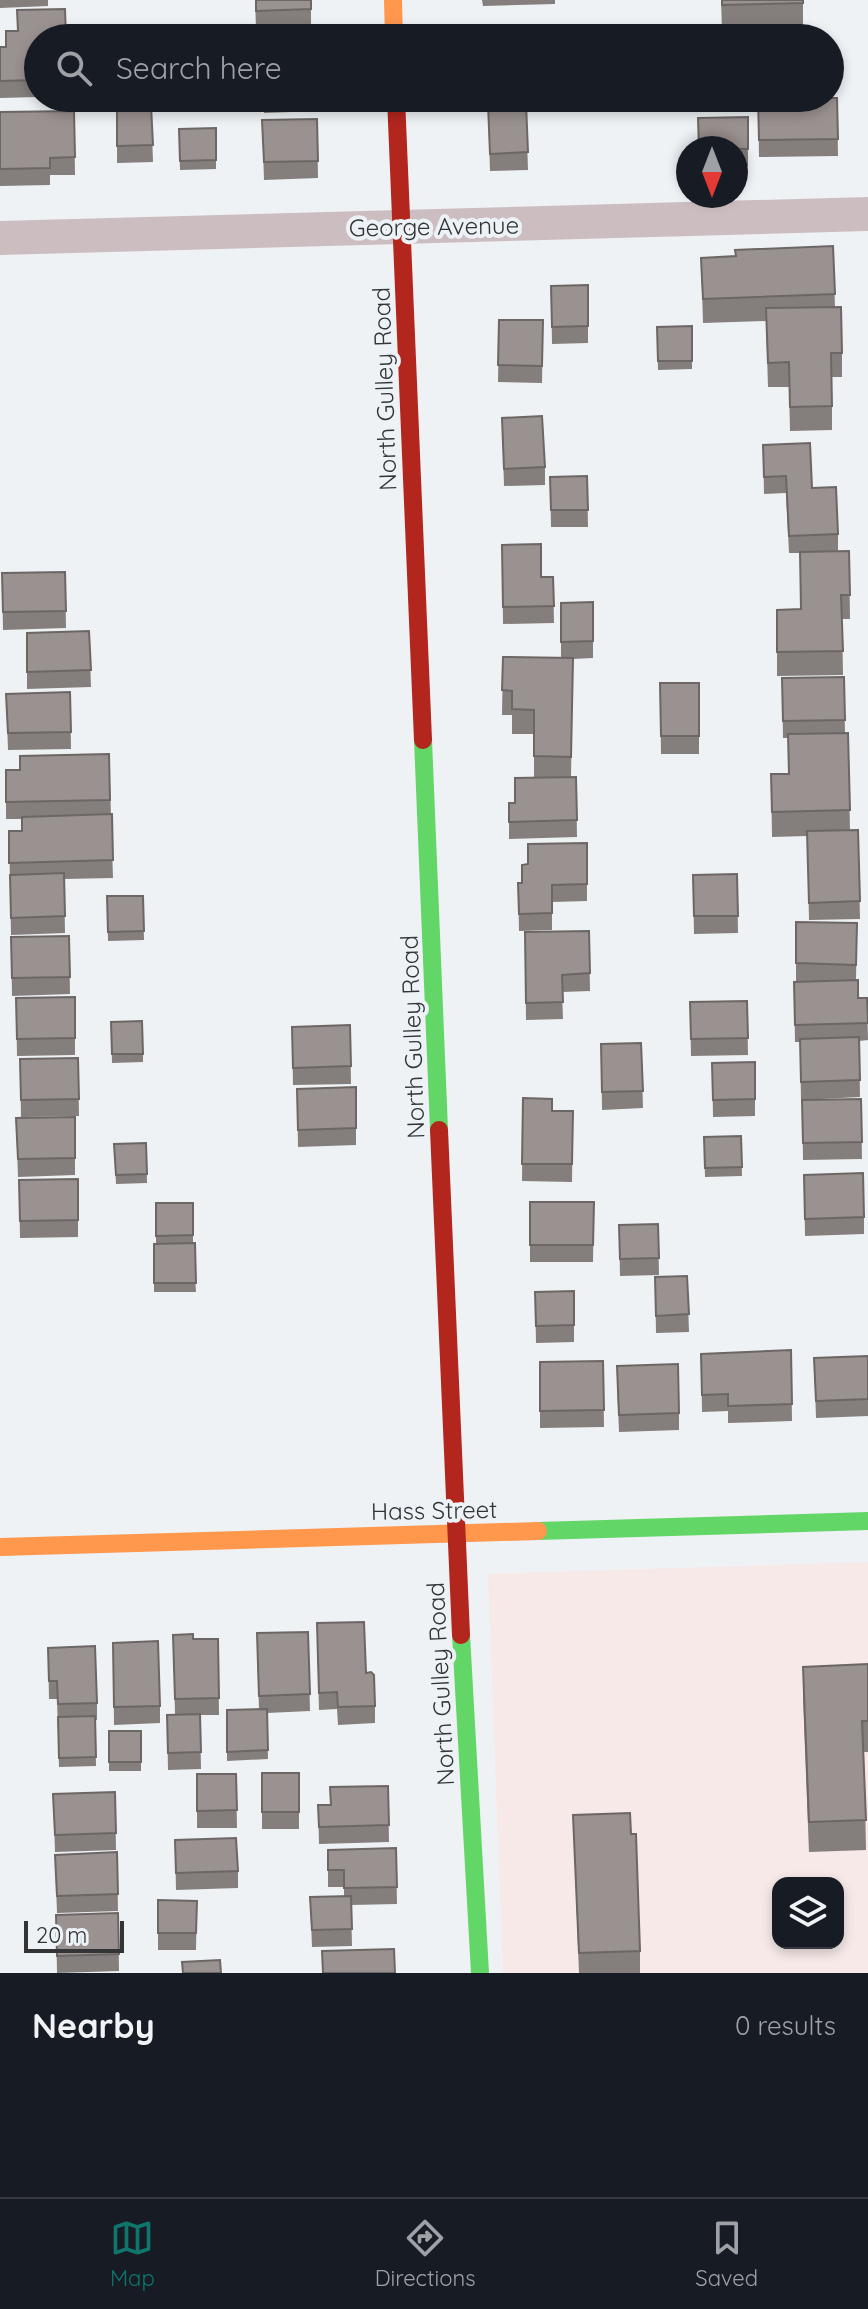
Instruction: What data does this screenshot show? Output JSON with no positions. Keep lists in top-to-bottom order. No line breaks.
{"streets":{"street":["George Avenue","North Gulley Road","Hass Street"]},"crossings":[["George Avenue","North Gulley Road"],["North Gulley Road","Hass Street"]],"scale_bar":"20 m","north":"bottom","page":{"search":"Search here","scale":"20 m","heading":["Nearby","0 results"],"nav":["Map","Directions","Saved"]}}
